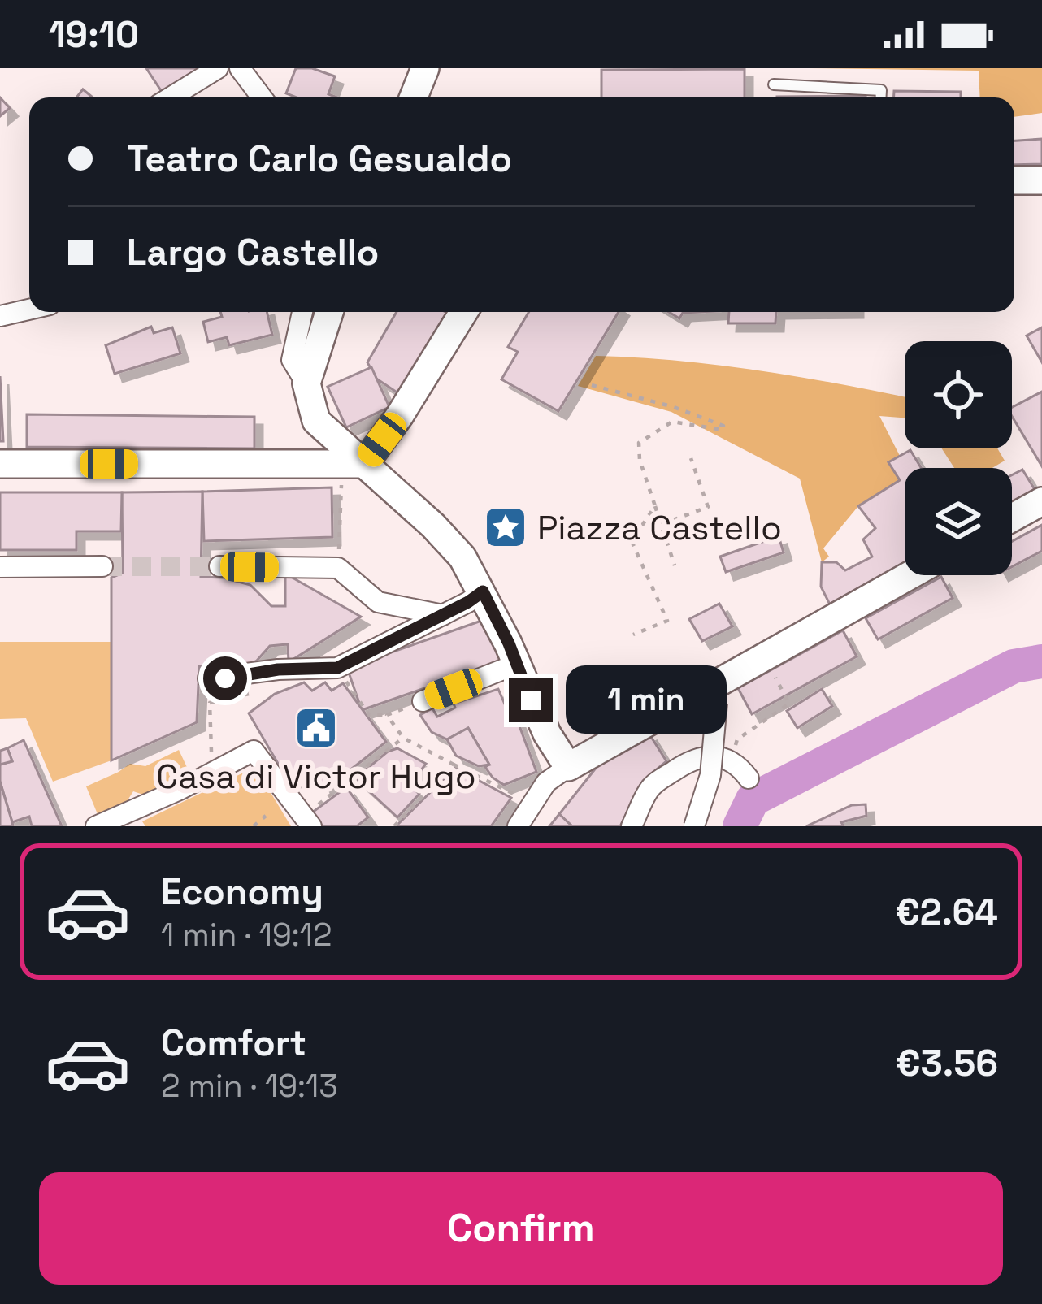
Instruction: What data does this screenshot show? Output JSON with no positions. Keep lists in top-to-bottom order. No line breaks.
{"places":{"place":["Piazza Castello"],"public building":["Casa di Victor Hugo"]},"page":{"status":"19:10","banner":["Teatro Carlo Gesualdo","Largo Castello"],"bubble":"1 min","list":[{"name":"Economy","note":"1 min · 19:12","value":"€2.64"},{"name":"Comfort","note":"2 min · 19:13","value":"€3.56"}],"buttons":"Confirm"}}
